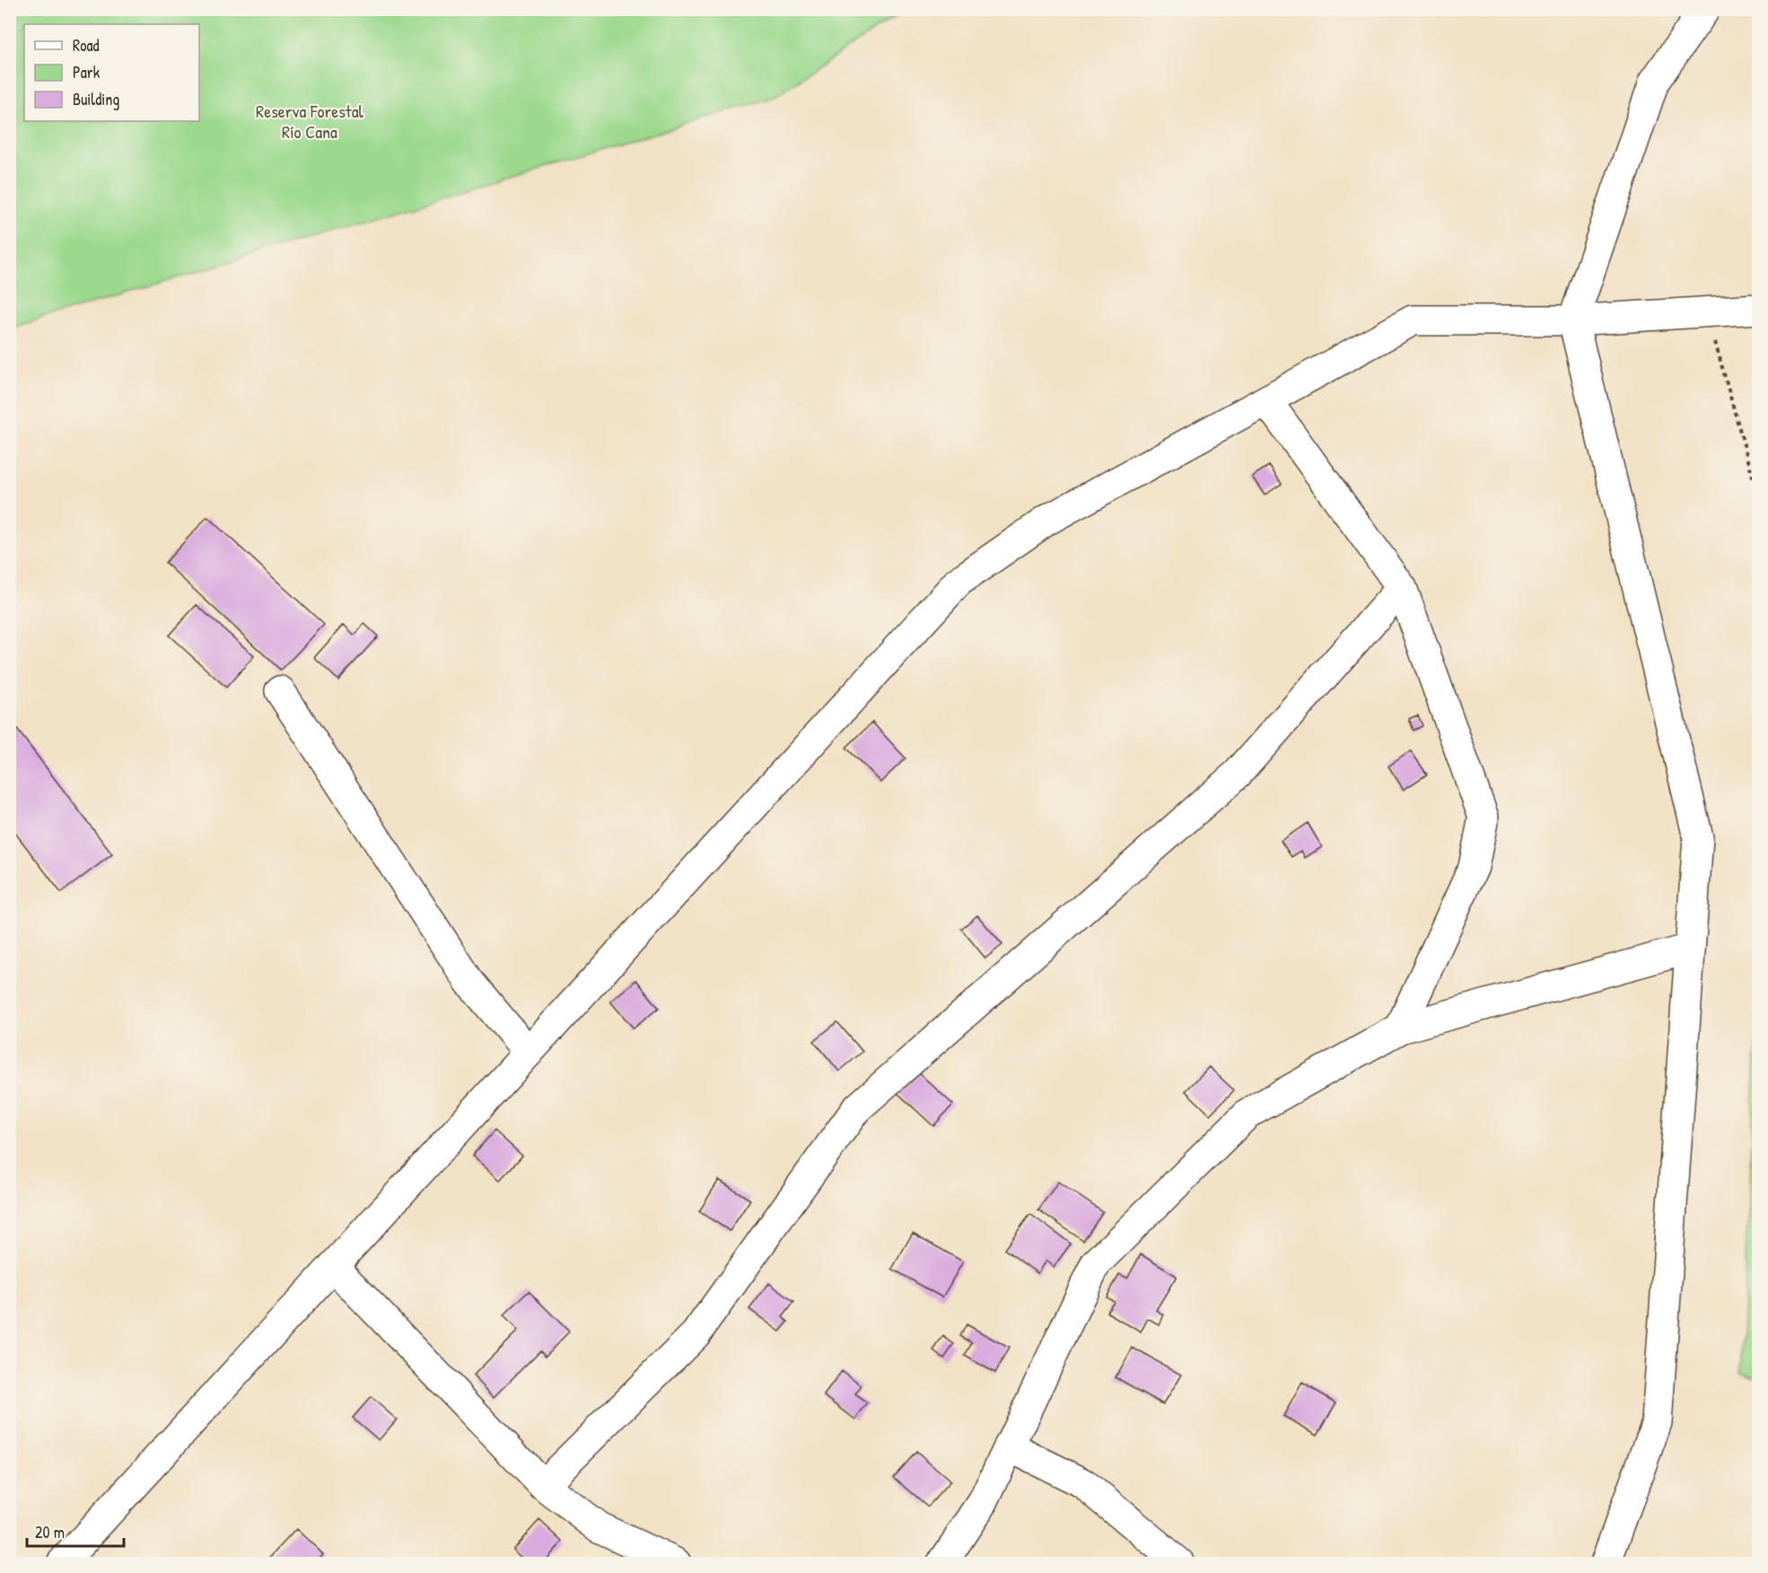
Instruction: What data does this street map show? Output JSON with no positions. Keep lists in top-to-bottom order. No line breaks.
{"parks":["Reserva Forestal Río Cana"],"legend":["Road","Park","Building"],"scale_bar":"20 m"}
